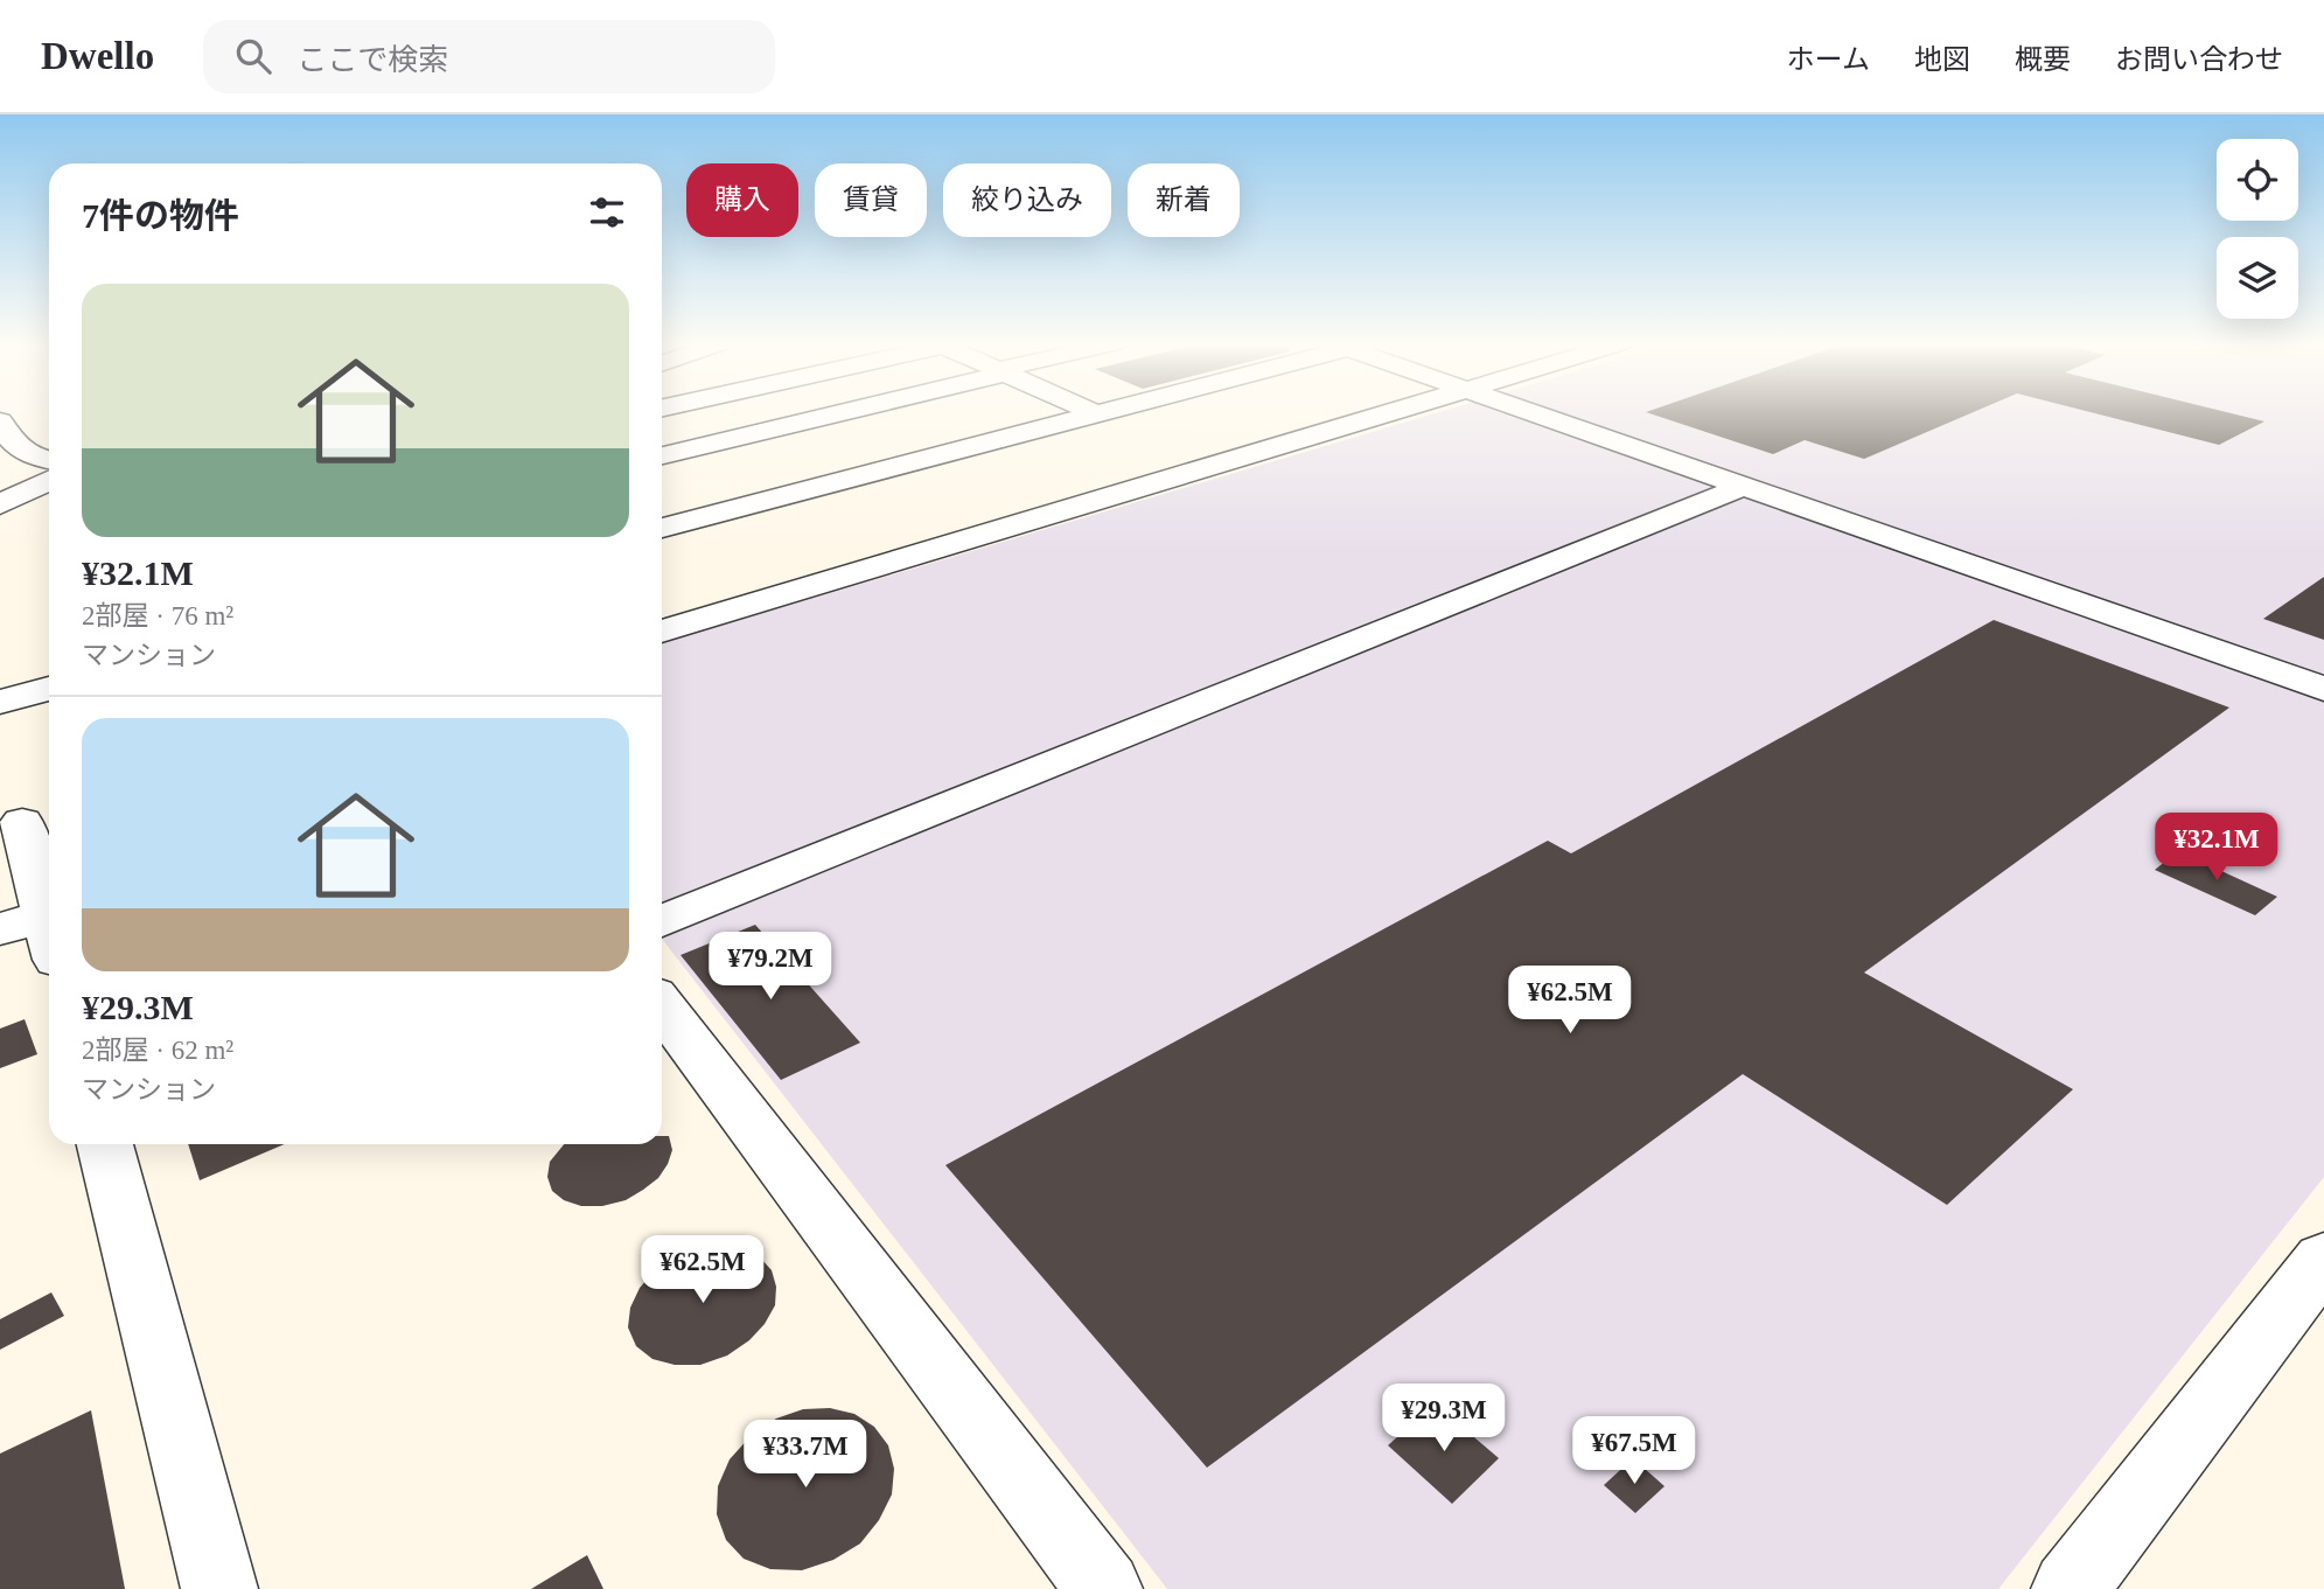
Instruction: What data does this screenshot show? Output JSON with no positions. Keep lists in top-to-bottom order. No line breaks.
{"page":{"header":"Dwello","search":"ここで検索","nav":["ホーム","地図","概要","お問い合わせ"],"chip":["購入","賃貸","絞り込み","新着"],"heading":"7件の物件","list":[{"name":"¥32.1M","note":"2部屋 · 76 m² · マンション"},{"name":"¥29.3M","note":"2部屋 · 62 m² · マンション"}],"price":["¥32.1M","¥79.2M","¥62.5M","¥62.5M","¥29.3M","¥67.5M","¥33.7M"]}}
